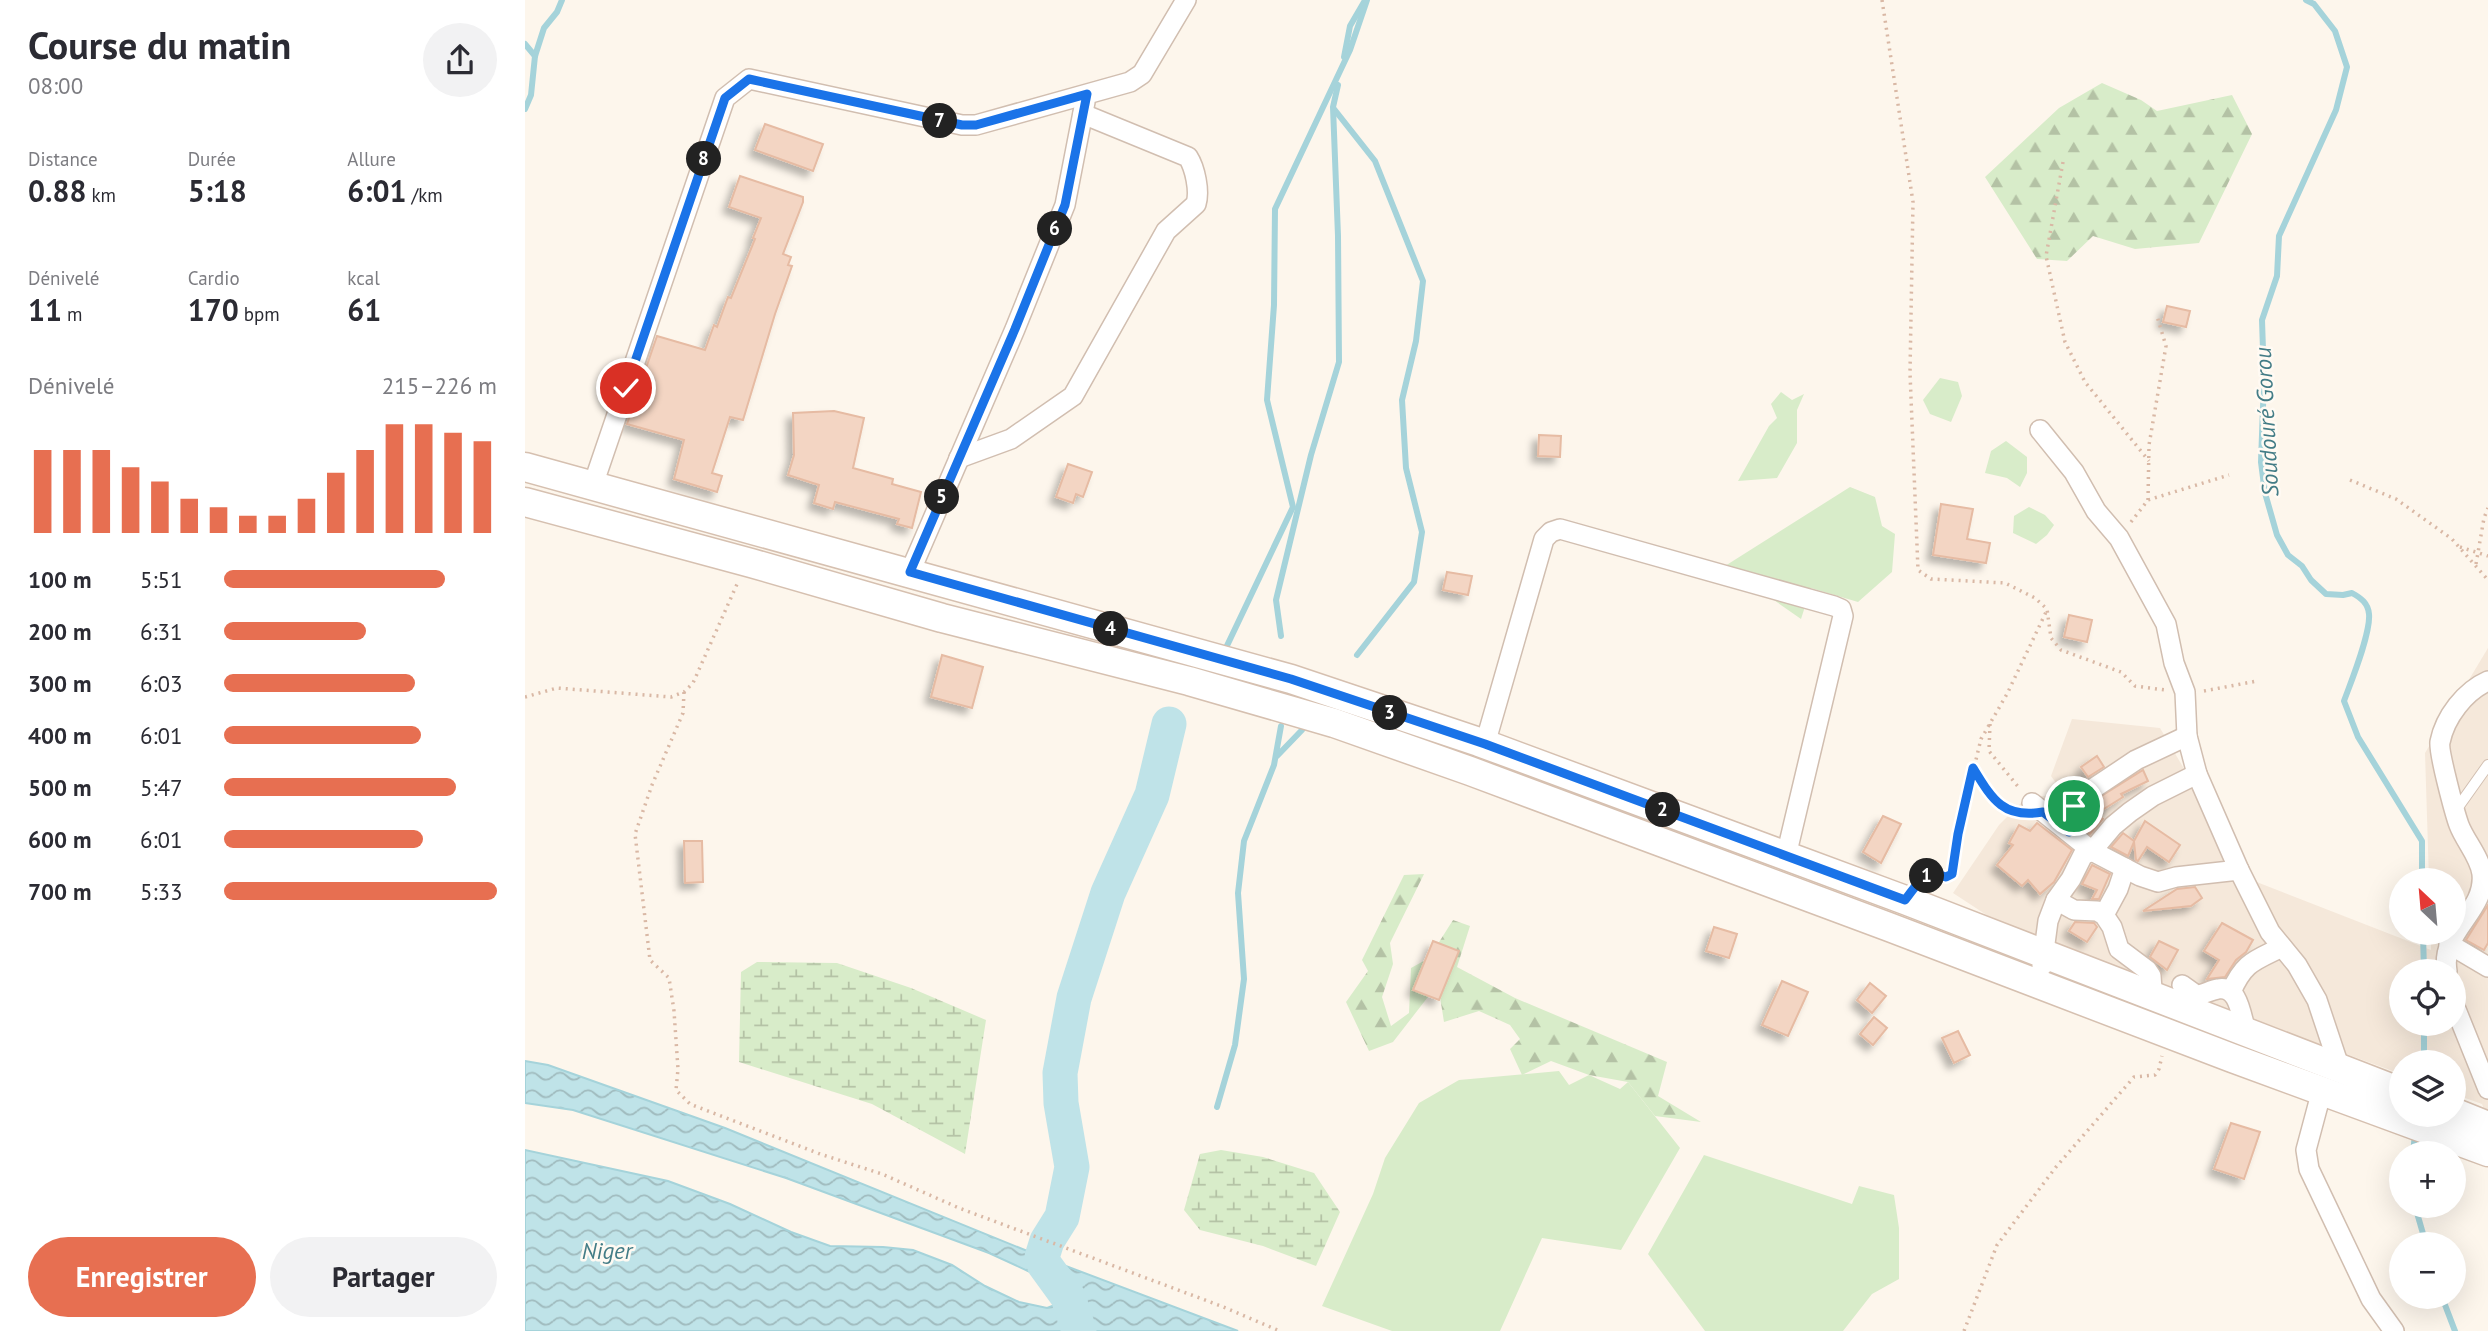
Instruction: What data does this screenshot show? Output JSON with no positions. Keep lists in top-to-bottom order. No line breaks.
{"water":["Soudouré Gorou","Niger"],"north":"top left","page":{"heading":["Course du matin","08:00"],"pins":["7","8","6","5","4","3","2","1"],"stats":[["Distance","0.88 km"],["Durée","5:18"],["Allure","6:01 /km"],["Dénivelé","11 m"],["Cardio","170 bpm"],["kcal","61"]],"chart":["Dénivelé","215–226 m"],"list":[{"name":"100 m","note":"5:51"},{"name":"200 m","note":"6:31"},{"name":"300 m","note":"6:03"},{"name":"400 m","note":"6:01"},{"name":"500 m","note":"5:47"},{"name":"600 m","note":"6:01"},{"name":"700 m","note":"5:33"}],"map_buttons":["+","−"],"buttons":["Enregistrer","Partager"]}}
